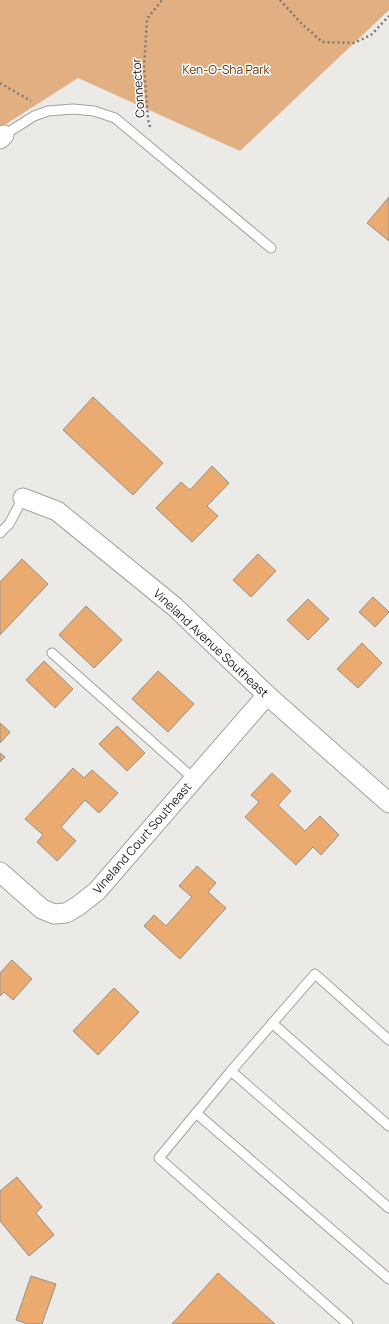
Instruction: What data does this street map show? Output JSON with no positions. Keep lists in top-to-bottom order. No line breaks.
{"streets":{"street":["Vineland Avenue Southeast","Vineland Court Southeast"],"path":["Connector"]},"crossings":[["Vineland Avenue Southeast","Vineland Court Southeast"]],"parks":["Ken-O-Sha Park"]}
